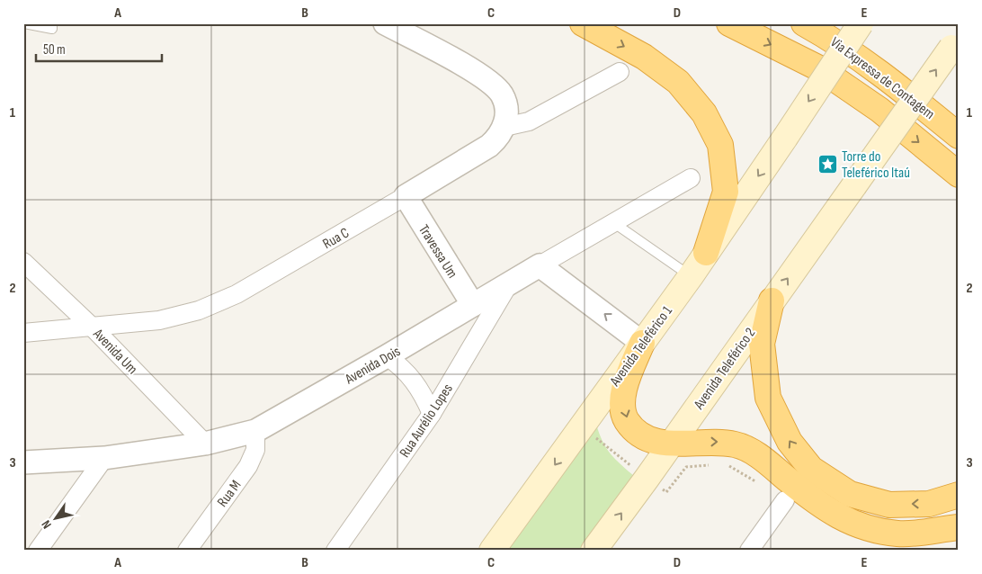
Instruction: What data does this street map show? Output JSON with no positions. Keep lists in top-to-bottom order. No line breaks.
{"streets":{"highway":["Via Expressa de Contagem"],"main road":["Avenida Teleférico 1","Avenida Teleférico 2"],"street":["Rua C","Travessa Um","Avenida Um","Avenida Dois","Rua Aurélio Lopes","Rua M"]},"crossings":[["Rua C","Travessa Um"],["Rua C","Avenida Um"],["Travessa Um","Avenida Dois"],["Avenida Um","Avenida Dois"],["Avenida Dois","Rua Aurélio Lopes"],["Avenida Dois","Rua M"]],"one_way":["Avenida Teleférico 1","Avenida Teleférico 2"],"places":{"place":["Torre do Teleférico Itaú"]},"scale_bar":"50 m","north":"bottom left","grid":{"columns":["A","B","C","D","E"],"rows":["1","2","3"]}}
